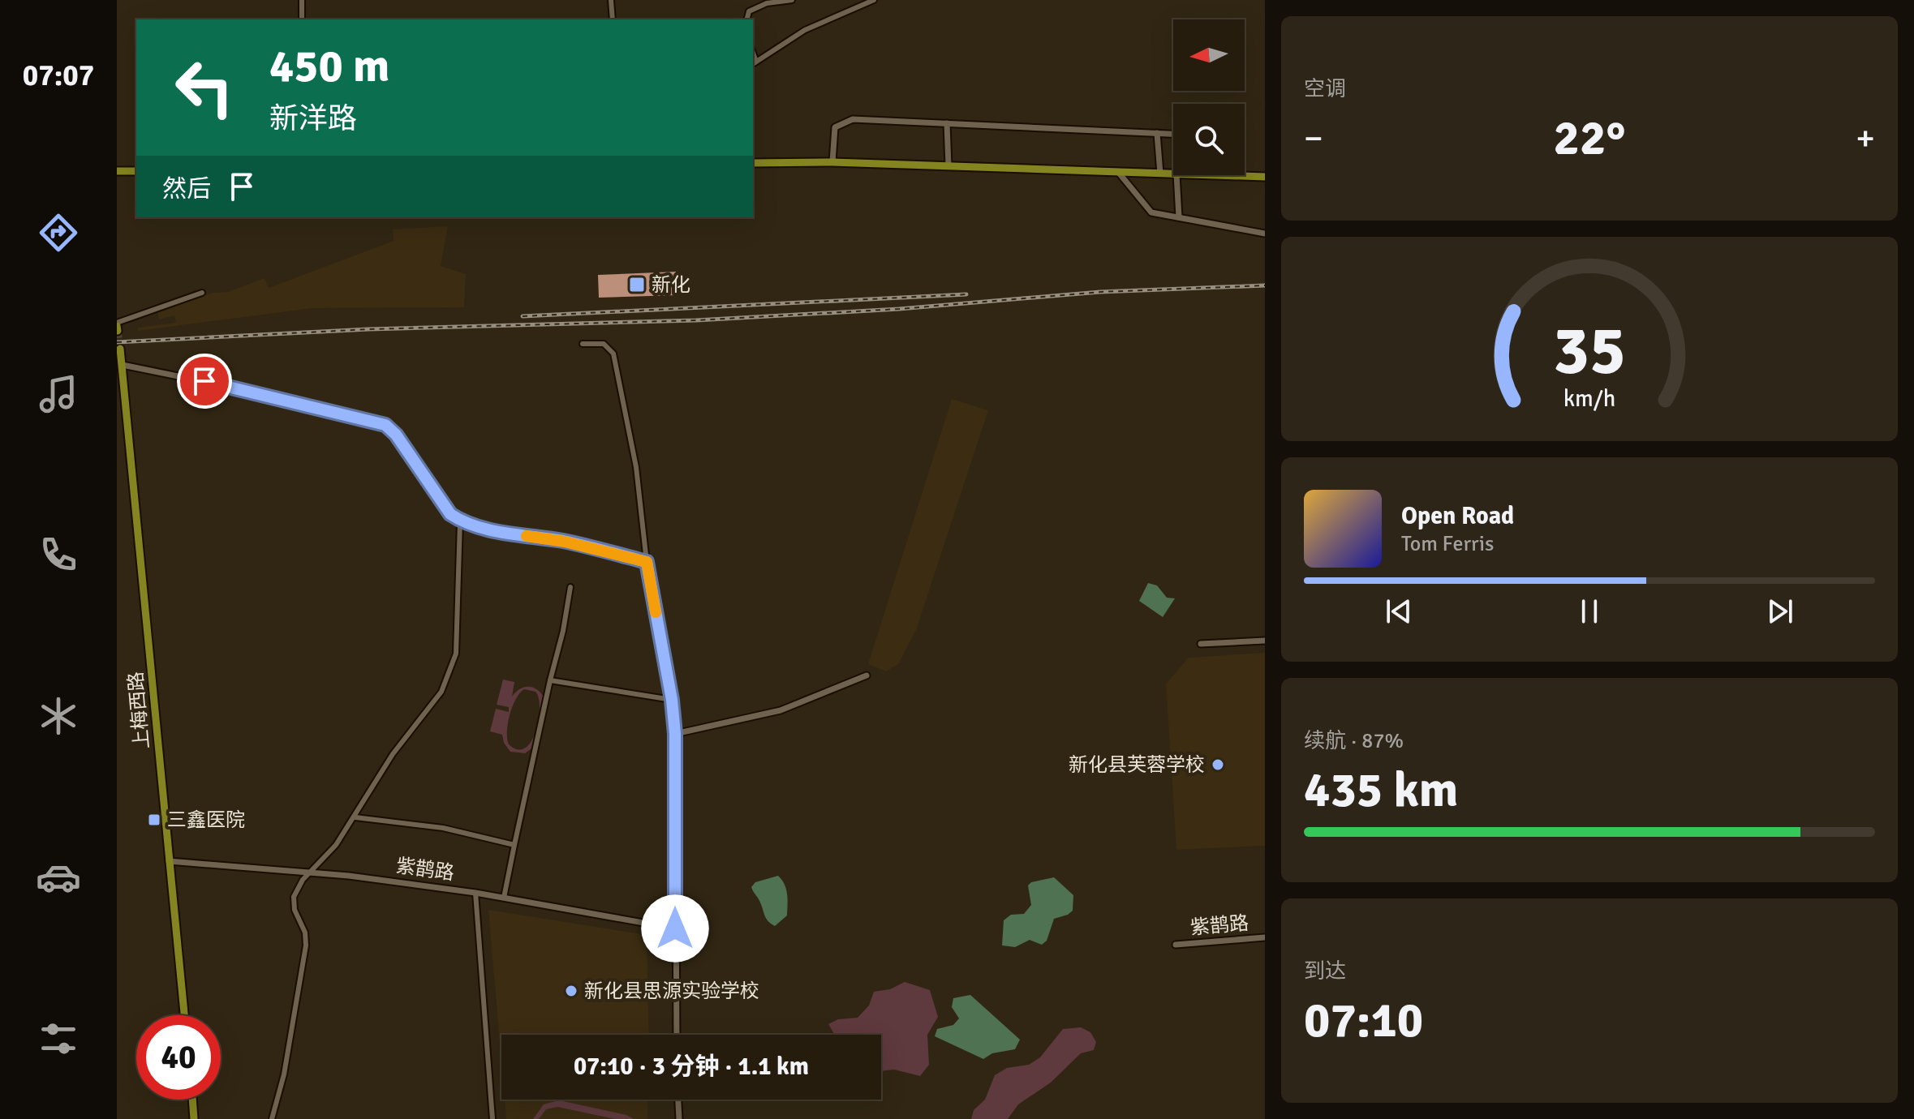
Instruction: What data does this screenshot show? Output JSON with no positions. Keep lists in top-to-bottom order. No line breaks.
{"streets":{"main road":["上梅西路"],"street":["紫鹊路"]},"crossings":[["上梅西路","紫鹊路"]],"places":{"transit":["新化","三鑫医院"],"other":["新化县芙蓉学校","新化县思源实验学校"]},"north":"left","page":{"tabs":"07:07","tile":["空调",["续航 · 87%","435 km"],["到达","07:10"]],"turn":["450 m","新洋路"],"heat":["−","22°","+"],"then":"然后","song":["Open Road","Tom Ferris"],"limit":"40","trip":"07:10 · 3 分钟 · 1.1 km","gauge":["35","km/h"]}}
